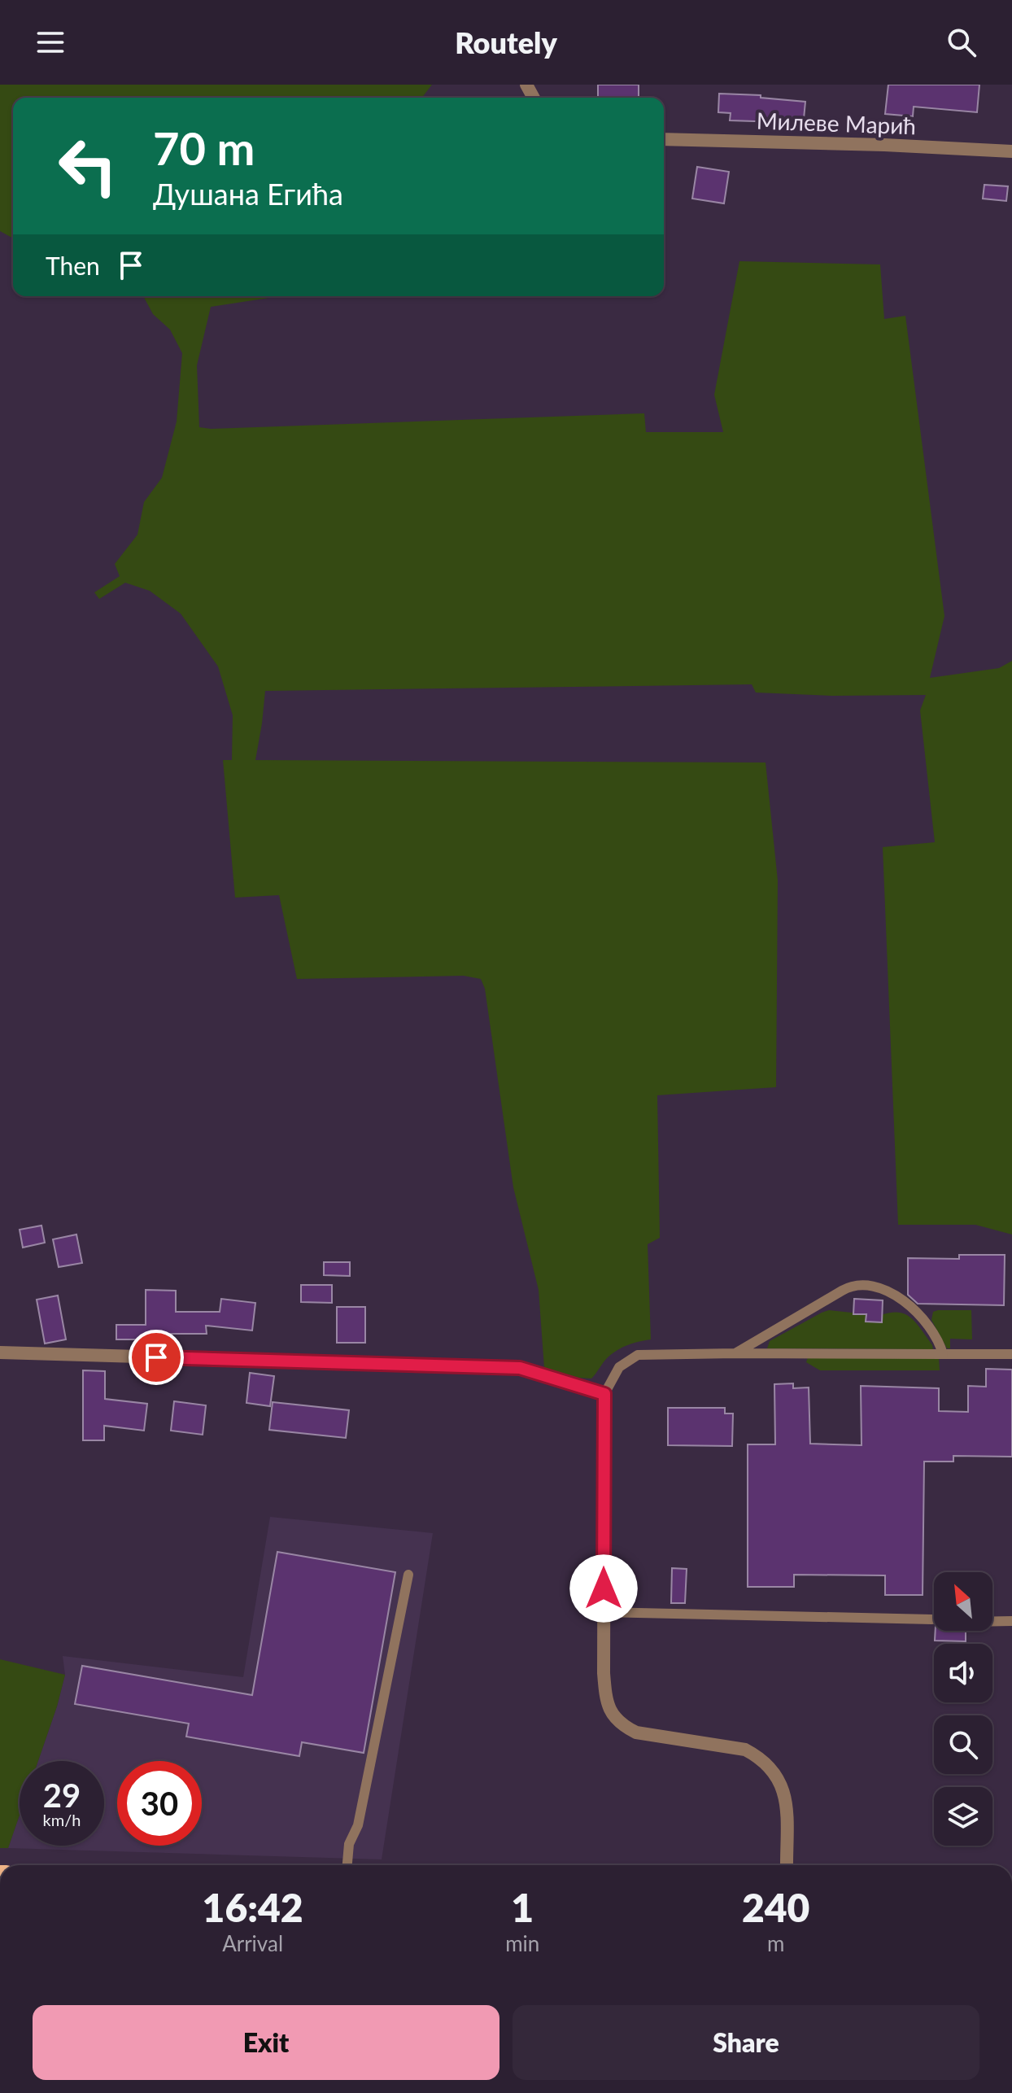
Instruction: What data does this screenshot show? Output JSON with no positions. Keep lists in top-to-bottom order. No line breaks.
{"streets":{"street":["Милеве Мaрић"]},"north":"top left","page":{"header":"Routely","turn":["70 m","Душана Егића"],"then":"Then","speed":"29 km/h","limit":"30","eta":["16:42","Arrival","1","min","240","m"],"buttons":["Exit","Share"]}}
